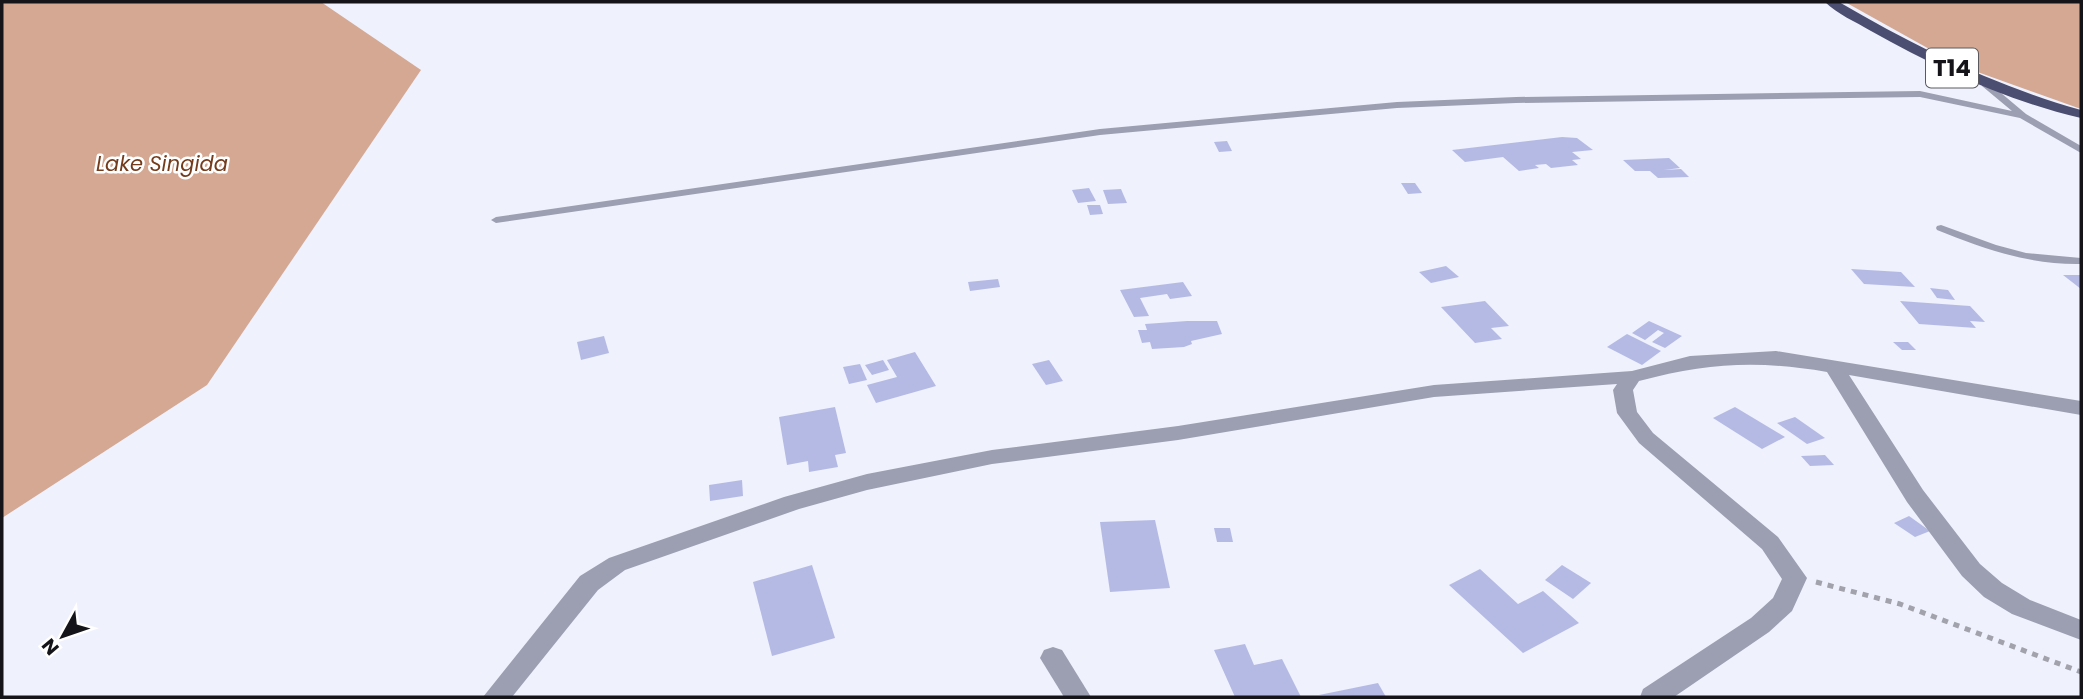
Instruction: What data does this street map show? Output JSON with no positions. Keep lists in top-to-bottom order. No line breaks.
{"streets":{"highway":["T14"]},"water":["Lake Singida"],"north":"bottom left"}
